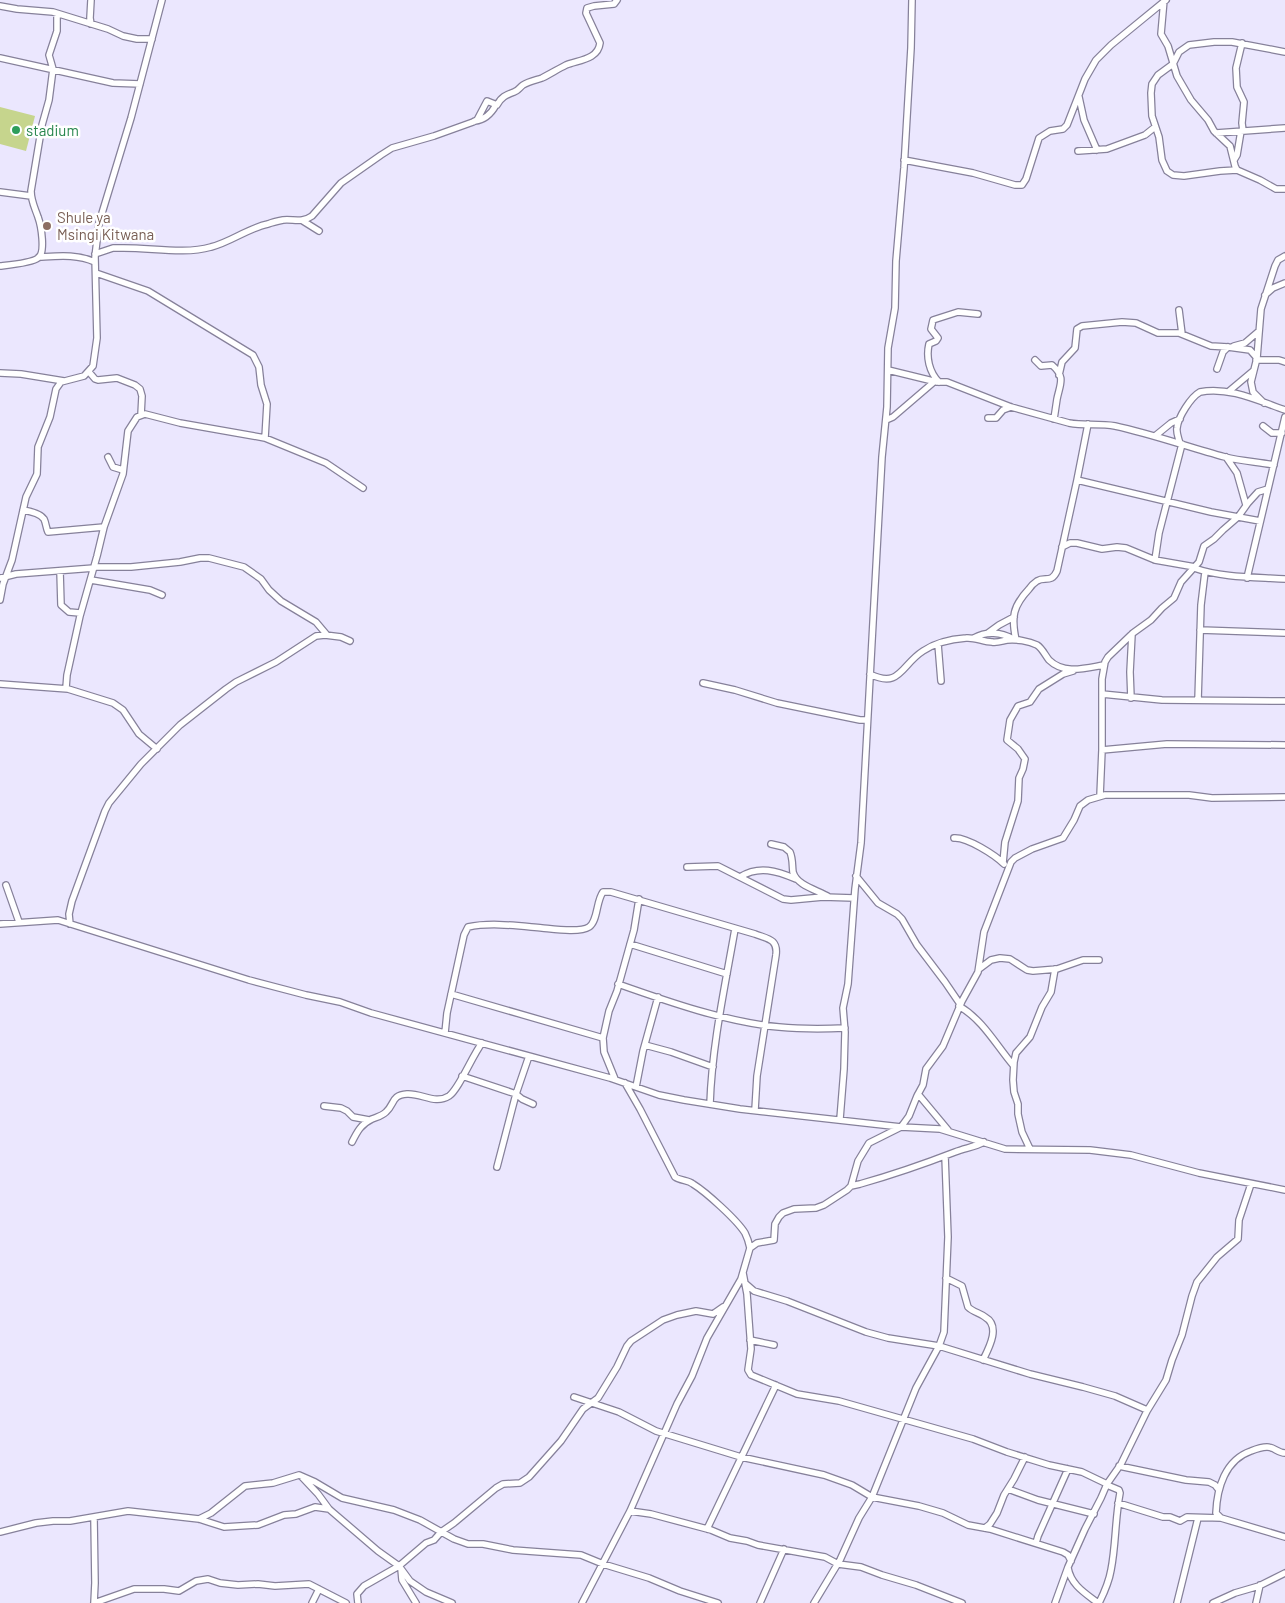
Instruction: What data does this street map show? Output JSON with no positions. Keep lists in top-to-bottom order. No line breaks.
{"places":["stadium","Shule ya Msingi Kitwana"]}
